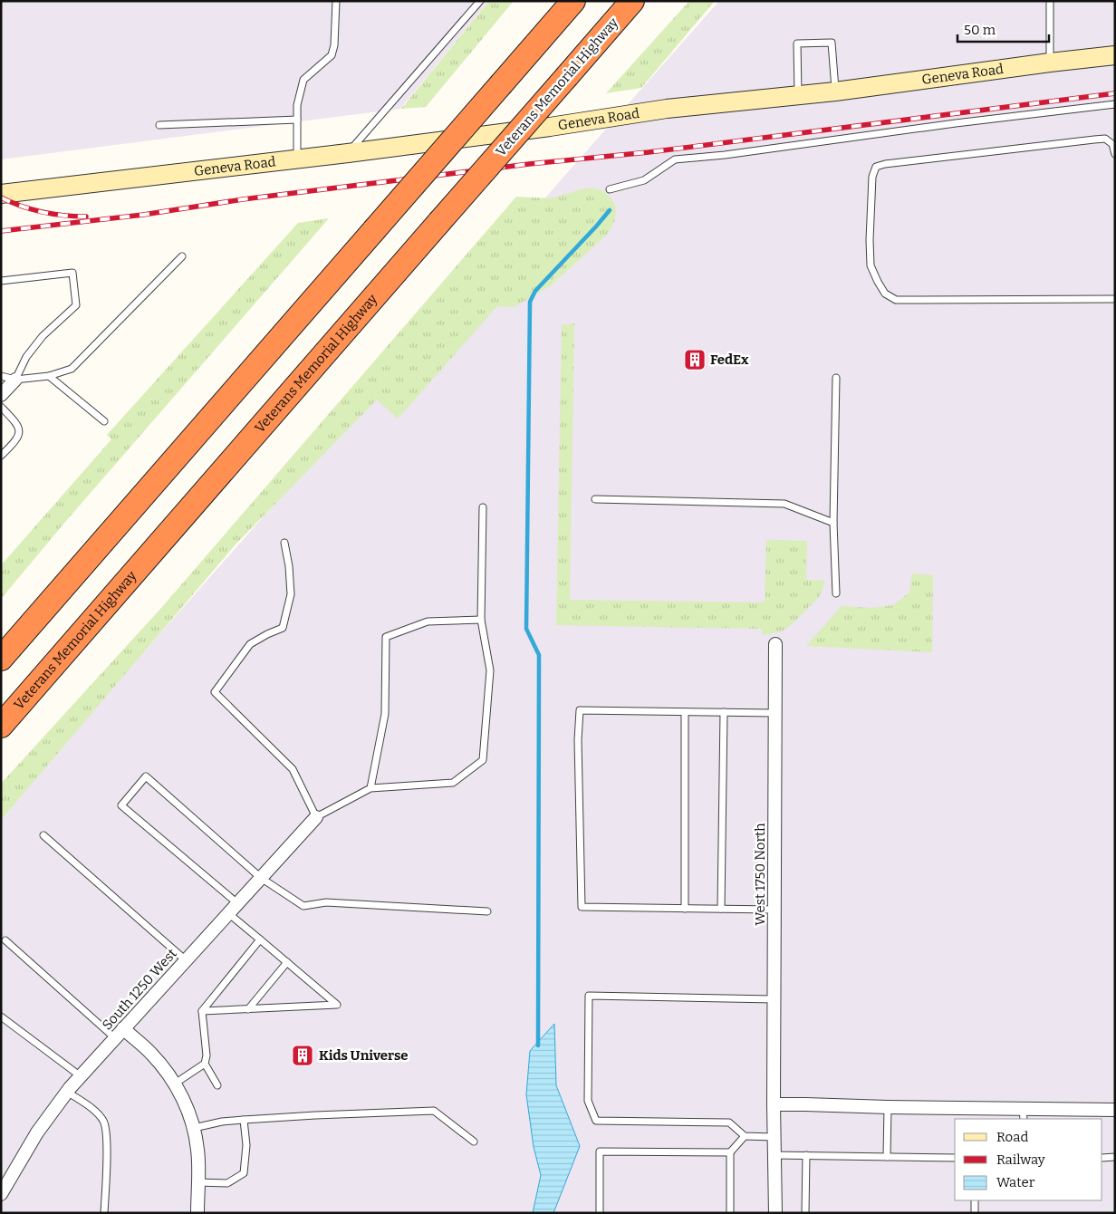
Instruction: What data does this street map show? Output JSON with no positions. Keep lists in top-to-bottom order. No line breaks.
{"streets":{"highway":["Veterans Memorial Highway"],"main road":["Geneva Road"],"street":["West 1750 North","South 1250 West"]},"places":{"building":["FedEx","Kids Universe"]},"legend":["Road","Railway","Water"],"scale_bar":"50 m"}
